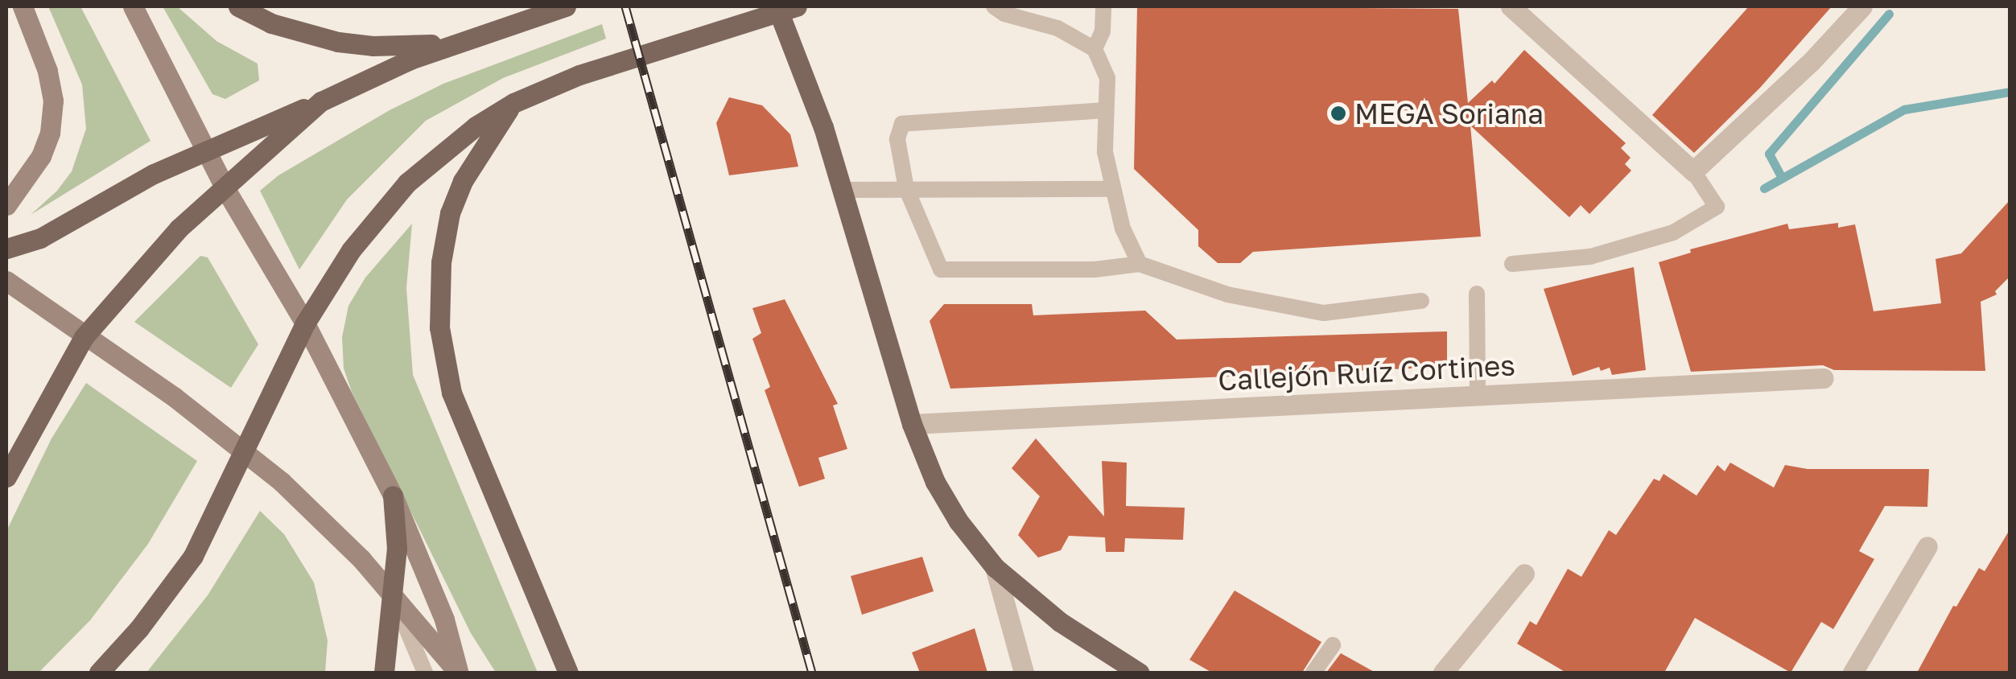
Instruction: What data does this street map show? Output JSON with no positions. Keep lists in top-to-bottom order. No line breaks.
{"streets":{"street":["Callejón Ruíz Cortines"]},"places":["MEGA Soriana"]}
